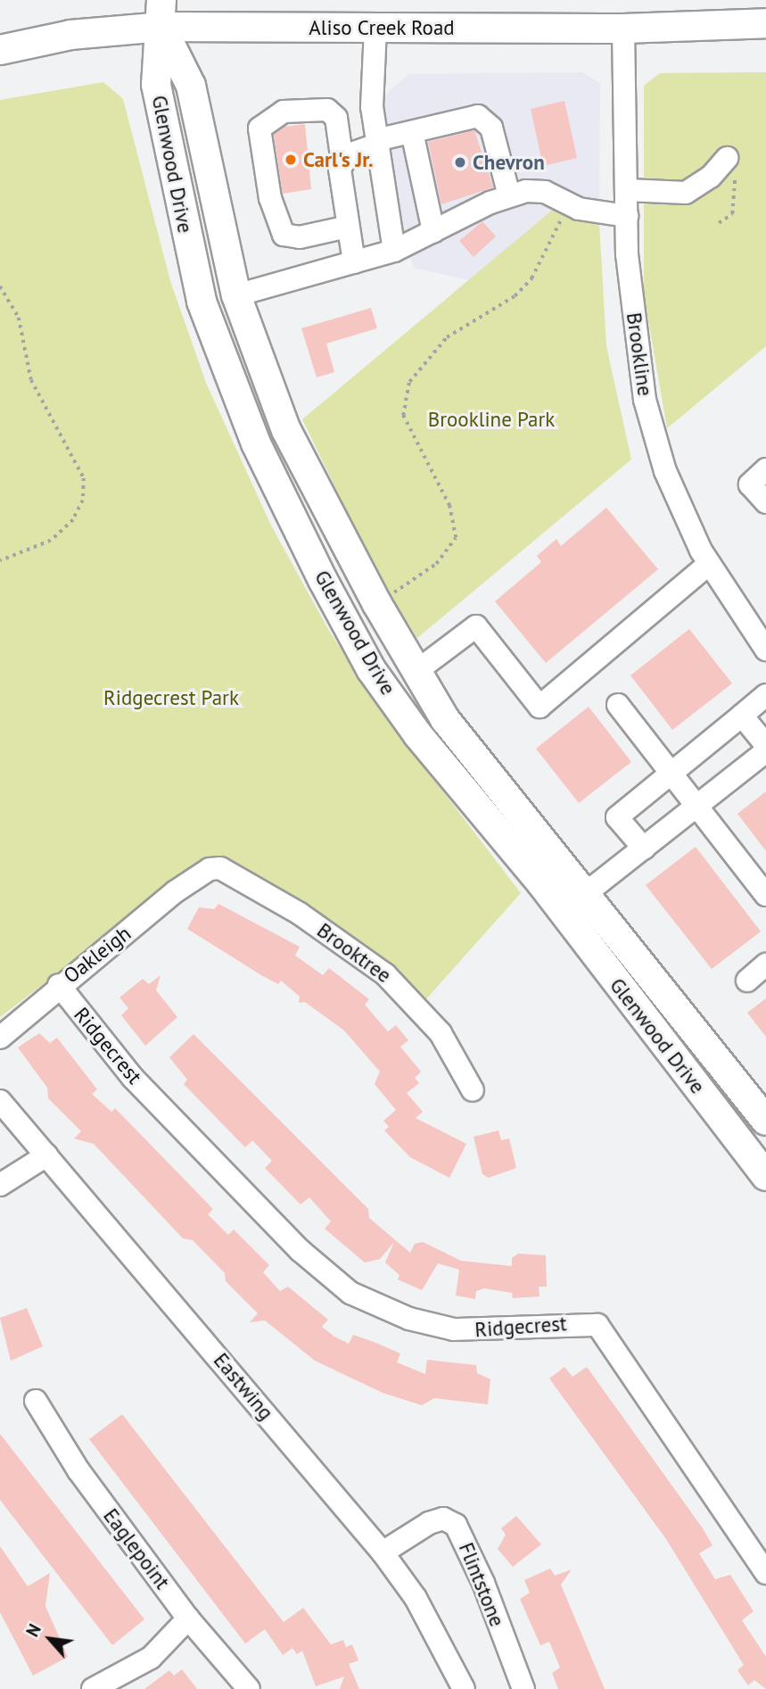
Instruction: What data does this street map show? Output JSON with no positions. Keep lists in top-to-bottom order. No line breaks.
{"streets":{"main road":["Aliso Creek Road","Glenwood Drive"],"street":["Brookline","Brooktree","Oakleigh","Ridgecrest","Eastwing","Eaglepoint","Flintstone"]},"crossings":[["Aliso Creek Road","Glenwood Drive"],["Aliso Creek Road","Brookline"],["Brooktree","Oakleigh"],["Oakleigh","Ridgecrest"],["Eastwing","Flintstone"]],"parks":["Brookline Park","Ridgecrest Park"],"places":["Carl's Jr.","Chevron"],"north":"top left"}
